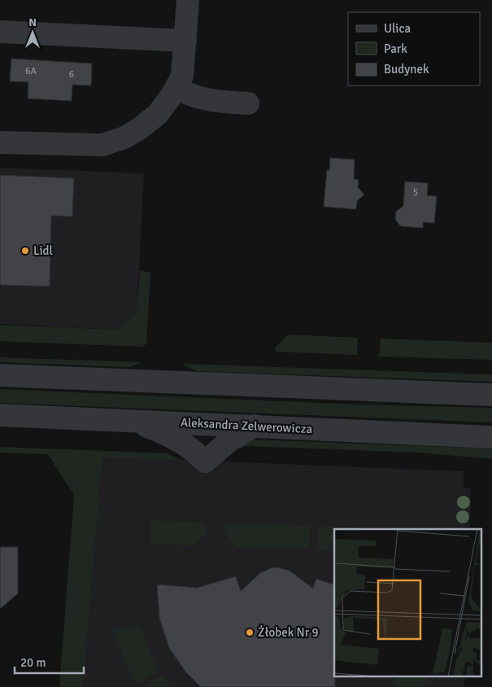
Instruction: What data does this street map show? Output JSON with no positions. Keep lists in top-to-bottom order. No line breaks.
{"streets":{"street":["Aleksandra Zelwerowicza"]},"places":["Lidl","Żłobek Nr 9"],"house_numbers":["6A","6","5"],"legend":["Ulica","Park","Budynek"],"scale_bar":"20 m","north":"top"}
